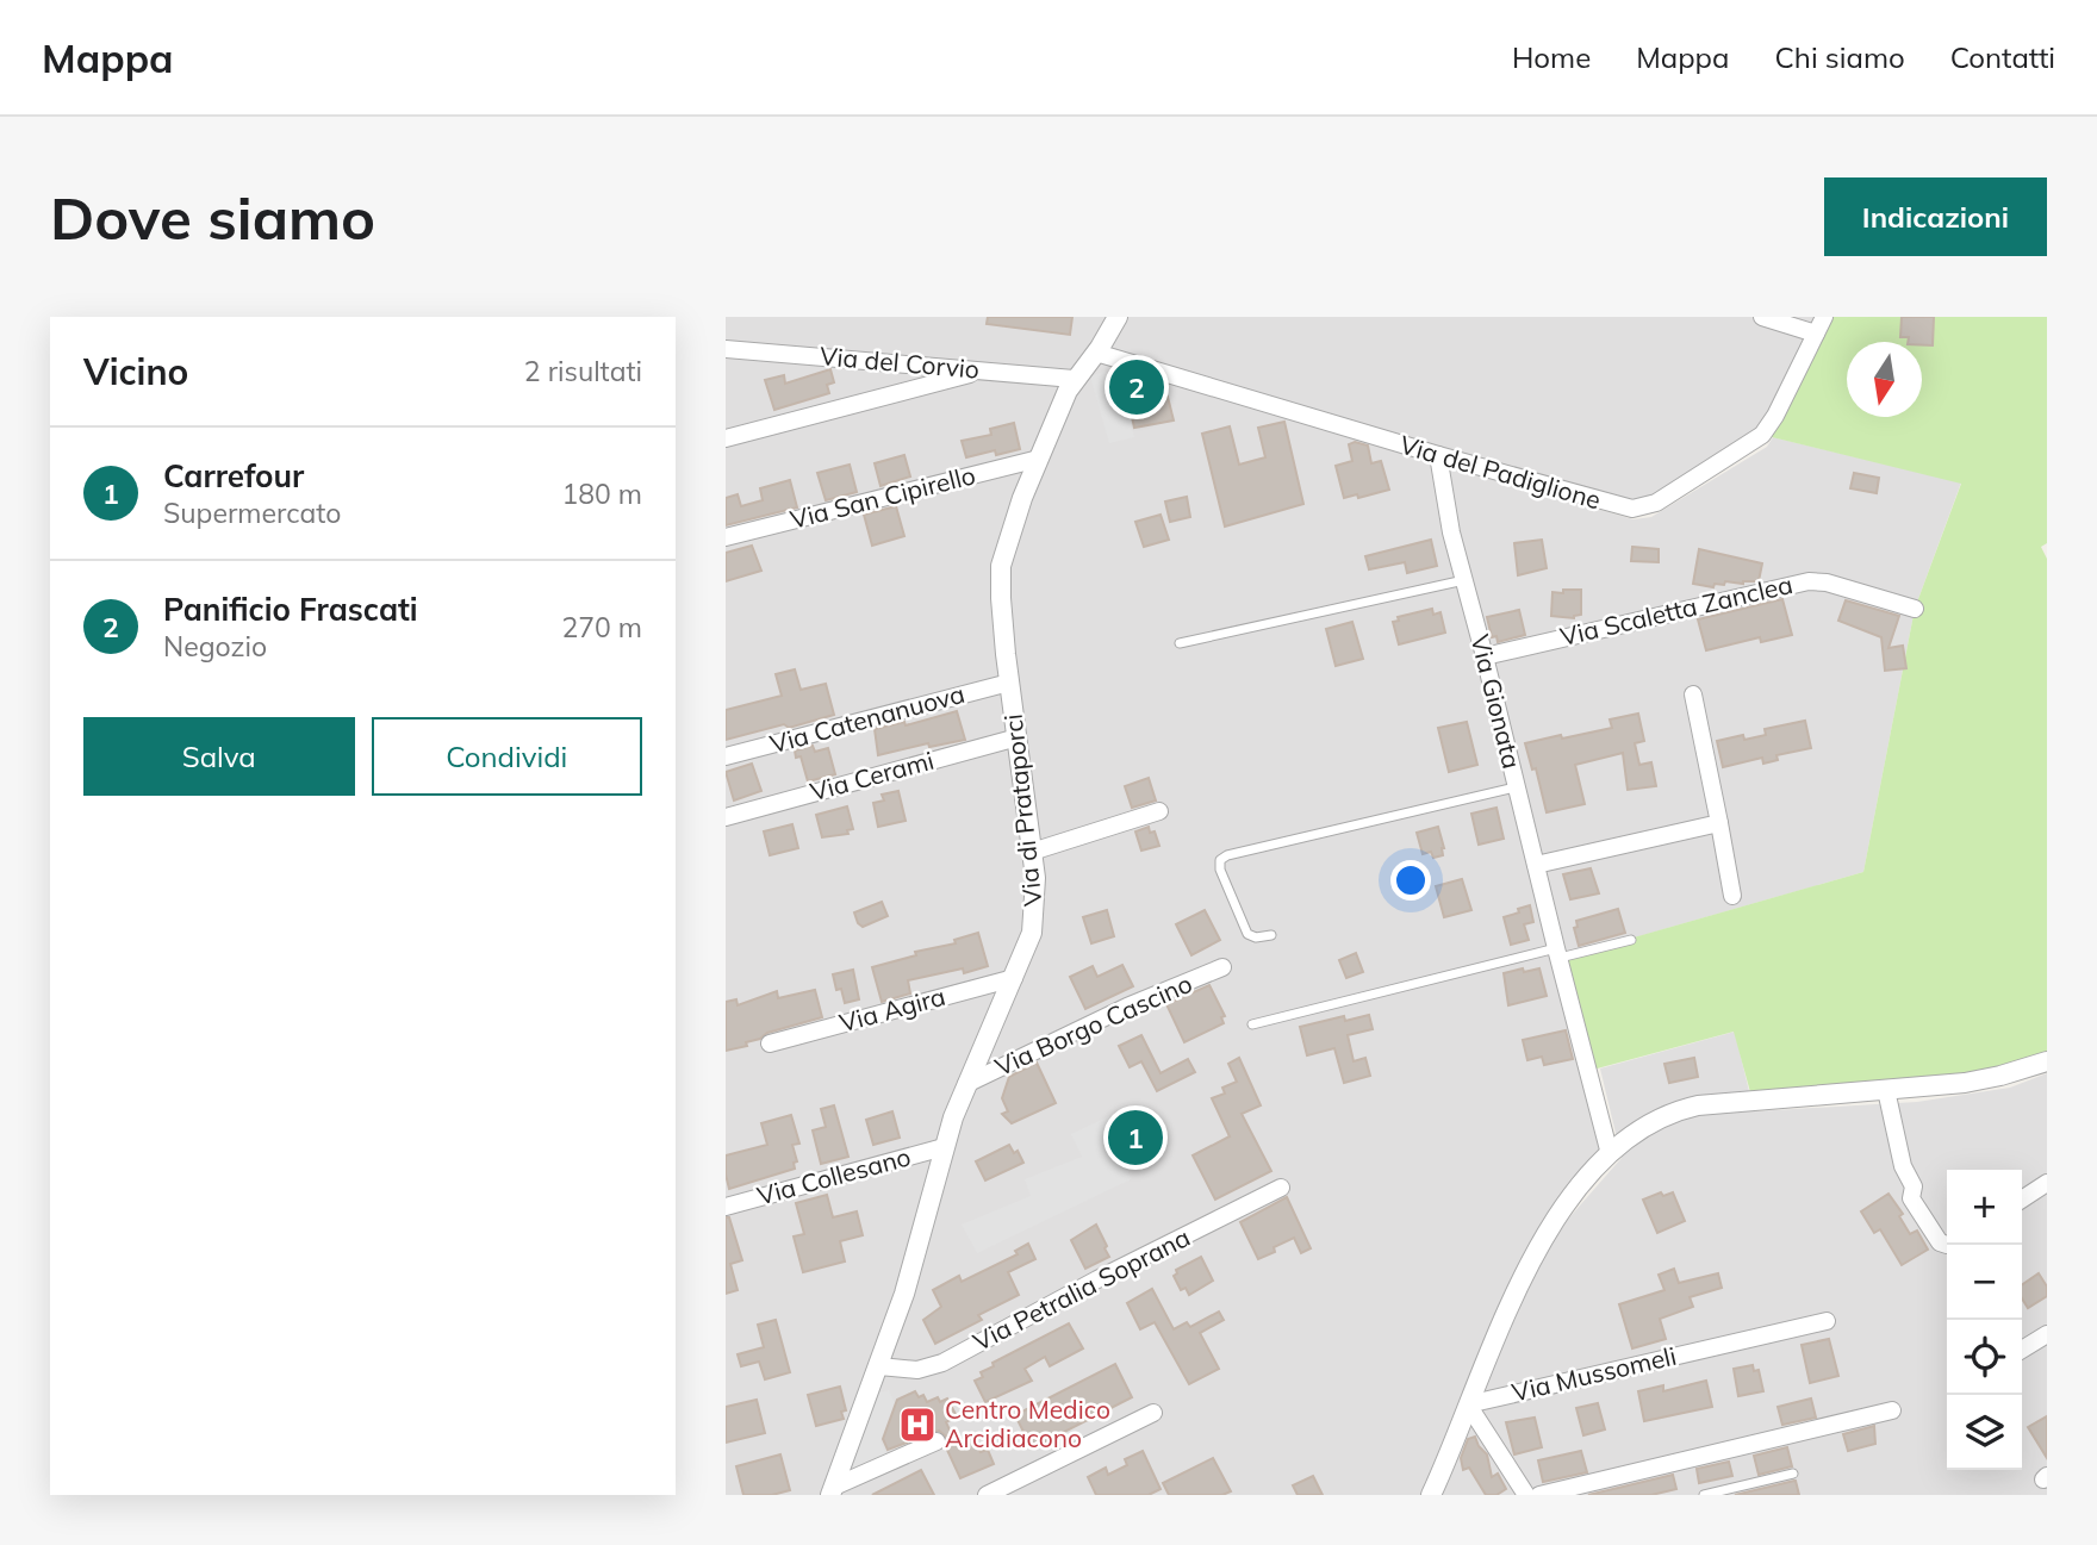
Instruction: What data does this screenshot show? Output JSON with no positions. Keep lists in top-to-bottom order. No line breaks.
{"streets":{"street":["Via del Corvio","Via del Padiglione","Via San Cipirello","Via Scaletta Zanclea","Via Gionata","Via Catenanuova","Via Cerami","Via di Prataporci","Via Agira","Via Borgo Cascino","Via Collesano","Via Petralia Soprana","Via Mussomeli"]},"crossings":[["Via del Corvio","Via di Prataporci"],["Via del Padiglione","Via Gionata"],["Via del Padiglione","Via di Prataporci"],["Via San Cipirello","Via di Prataporci"],["Via Scaletta Zanclea","Via Gionata"],["Via Catenanuova","Via di Prataporci"],["Via Cerami","Via di Prataporci"],["Via di Prataporci","Via Agira"],["Via di Prataporci","Via Borgo Cascino"],["Via di Prataporci","Via Collesano"],["Via di Prataporci","Via Petralia Soprana"]],"places":{"hospital":["Centro Medico Arcidiacono"]},"north":"bottom","page":{"header":"Mappa","nav":["Home","Mappa","Chi siamo","Contatti"],"buttons":["Indicazioni",["Salva","Condividi"]],"title":"Dove siamo","heading":["Vicino","2 risultati"],"pins":["2","1"],"list":[{"mark":"1","name":"Carrefour","note":"Supermercato","value":"180 m"},{"mark":"2","name":"Panificio Frascati","note":"Negozio","value":"270 m"}],"map_buttons":["+","−"]}}
